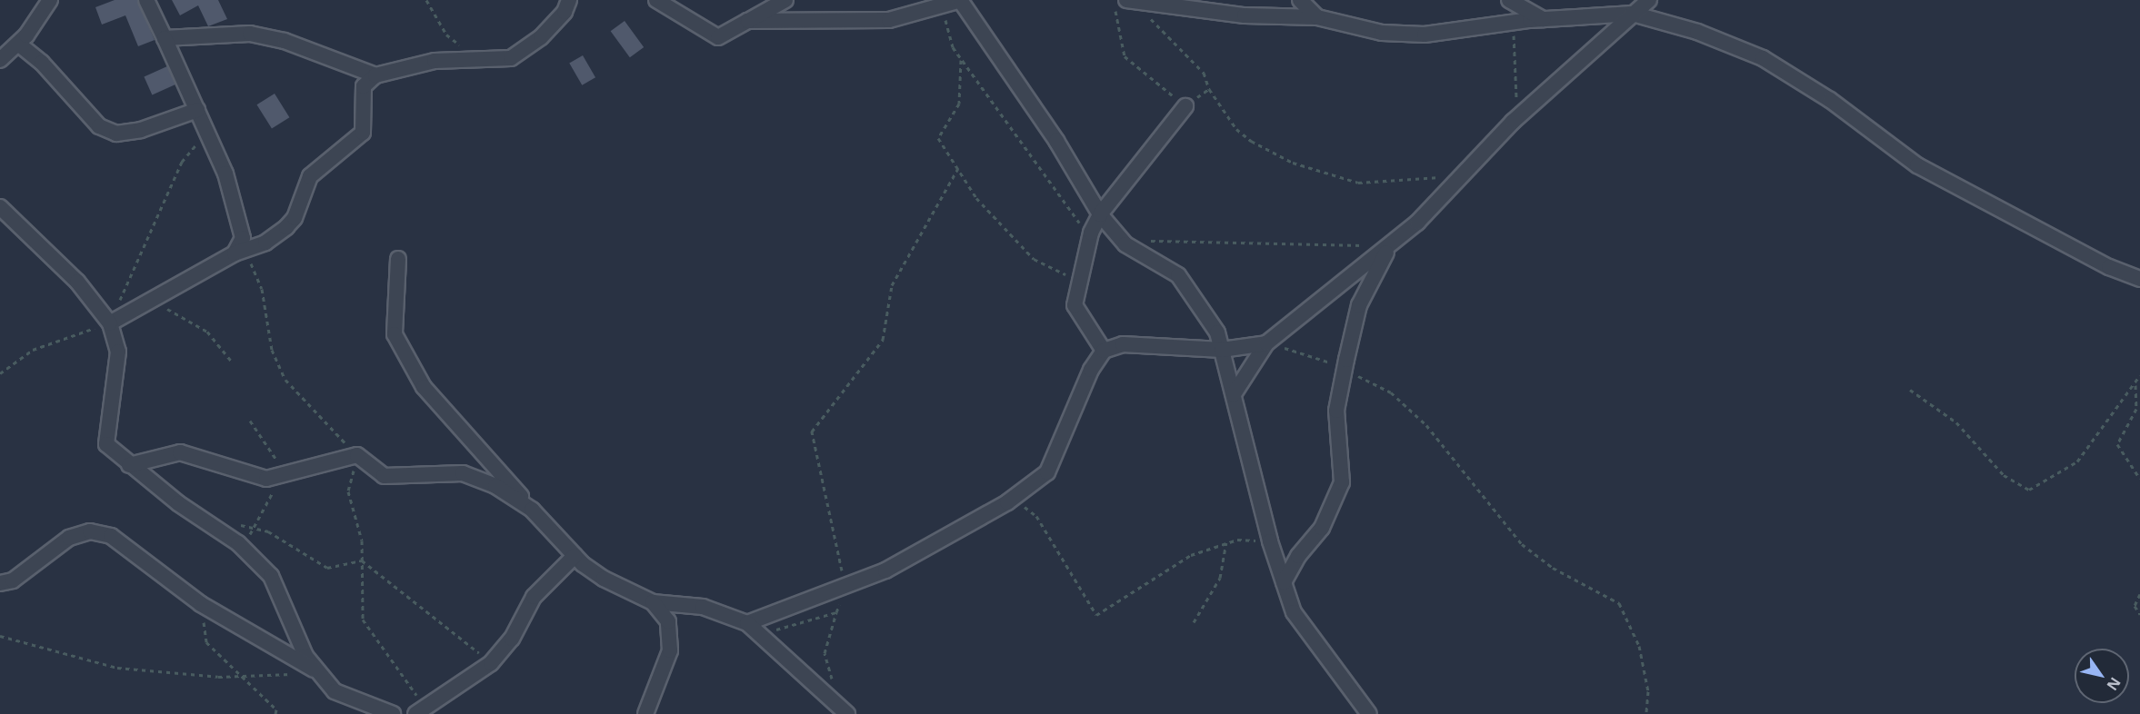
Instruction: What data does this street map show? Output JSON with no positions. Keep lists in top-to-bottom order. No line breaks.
{"north":"bottom right"}
